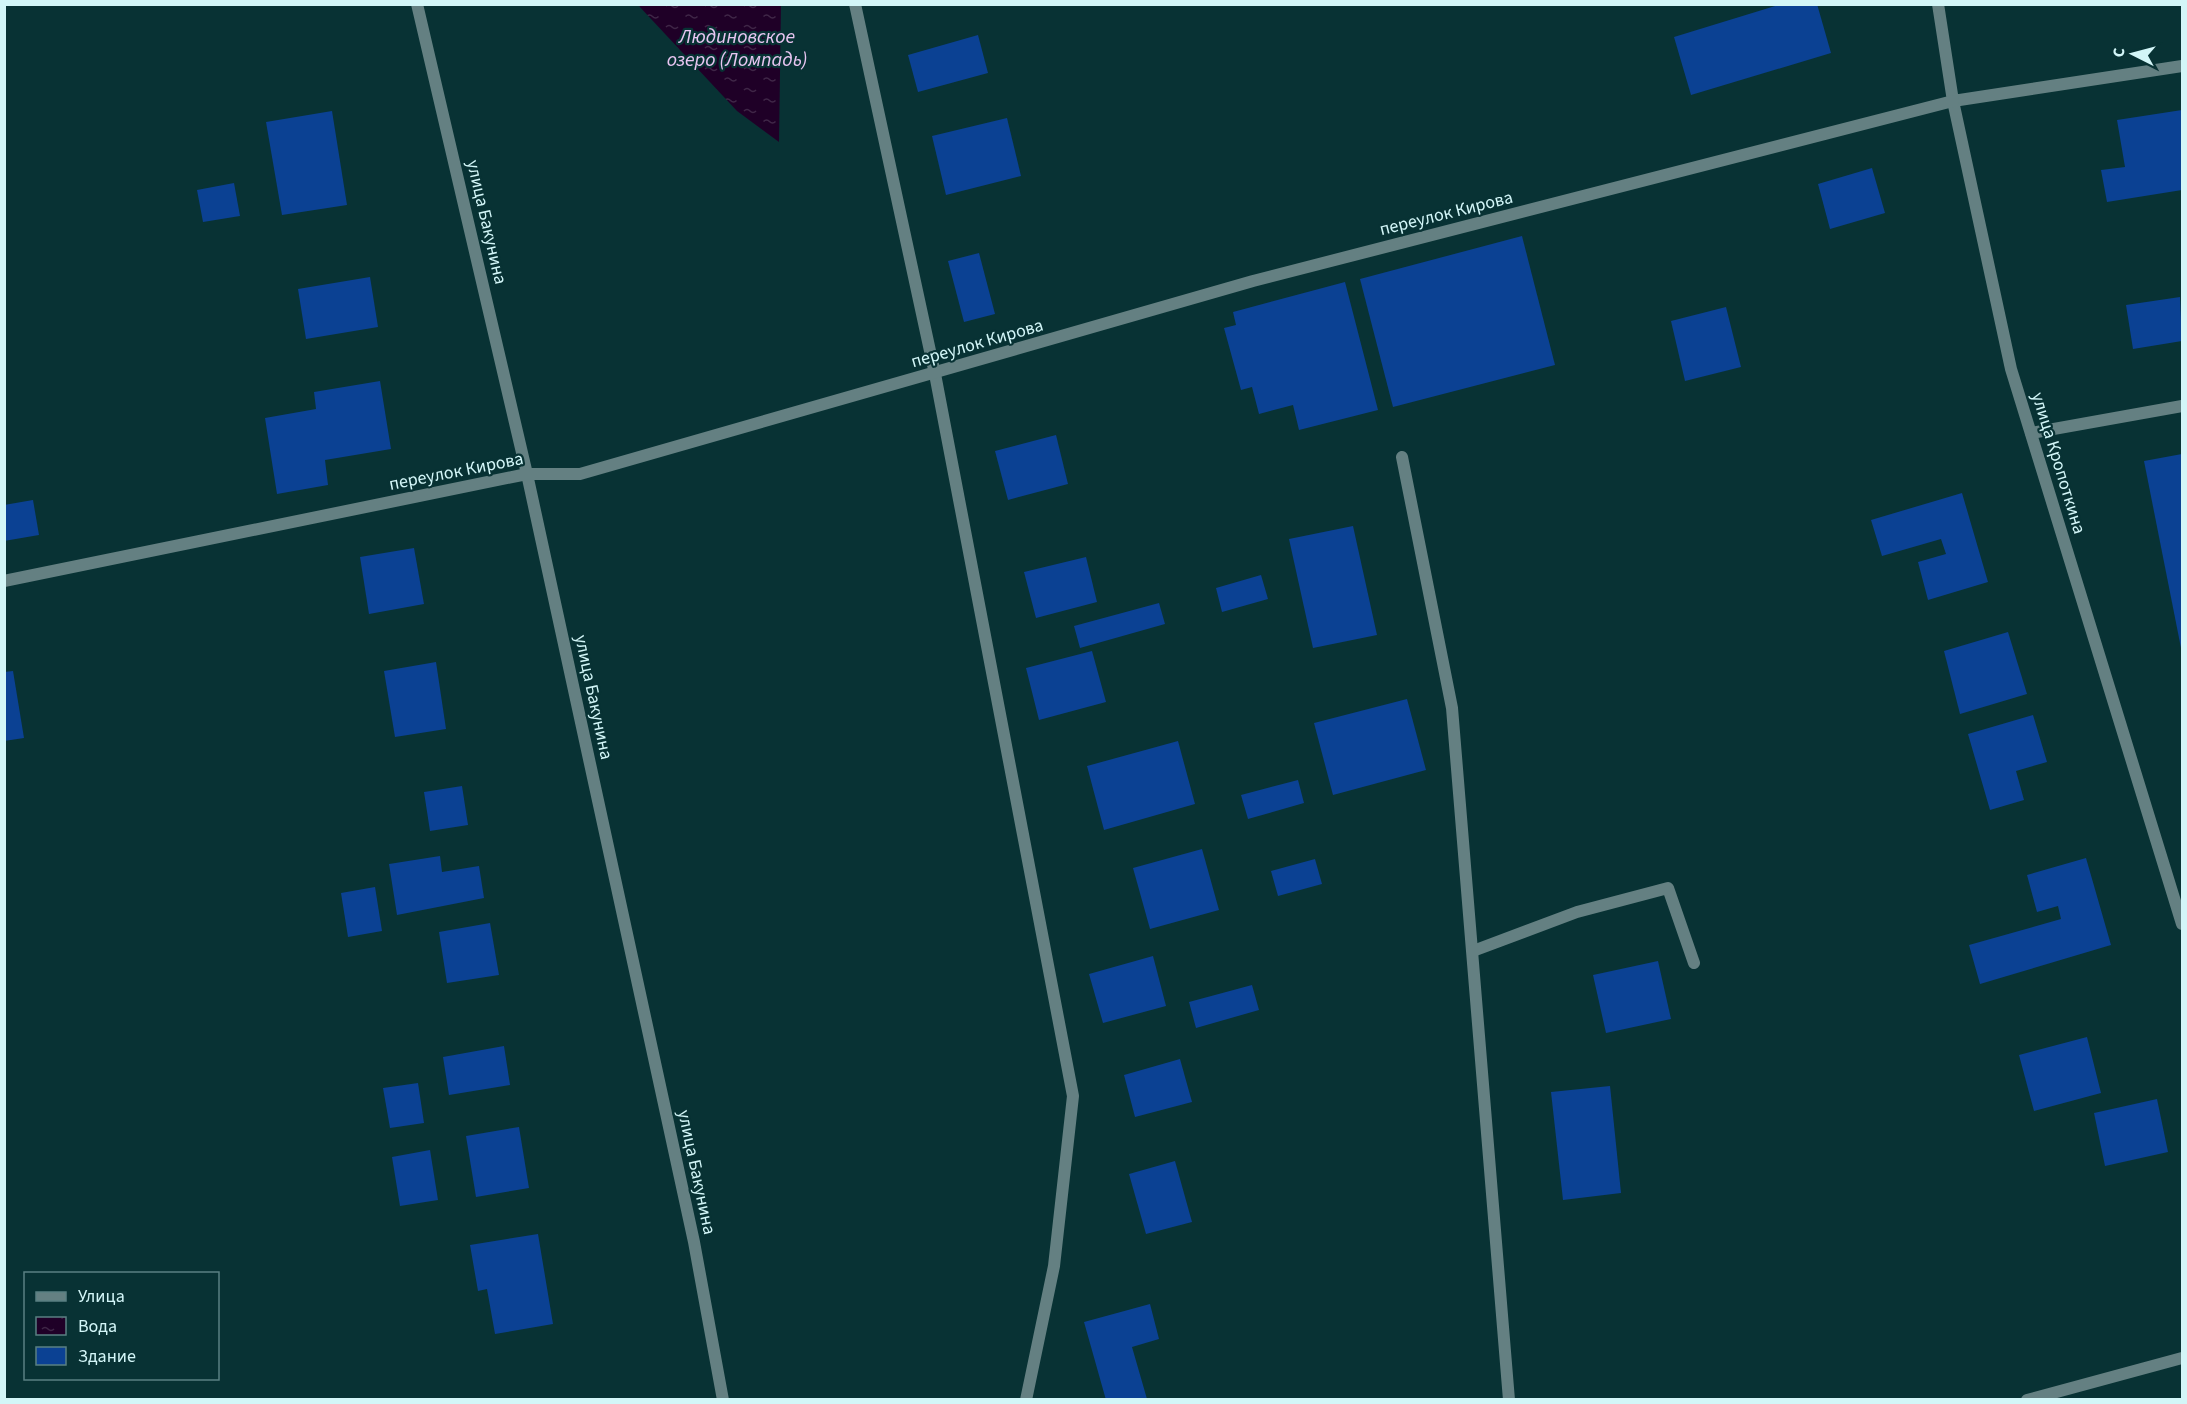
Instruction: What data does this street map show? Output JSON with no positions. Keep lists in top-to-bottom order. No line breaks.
{"streets":{"street":["переулок Кирова","улица Бакунина","улица Кропоткина"]},"crossings":[["переулок Кирова","улица Бакунина"],["переулок Кирова","улица Кропоткина"]],"water":["Людиновское озеро (Ломпадь)"],"legend":["Улица","Вода","Здание"],"north":"left"}
